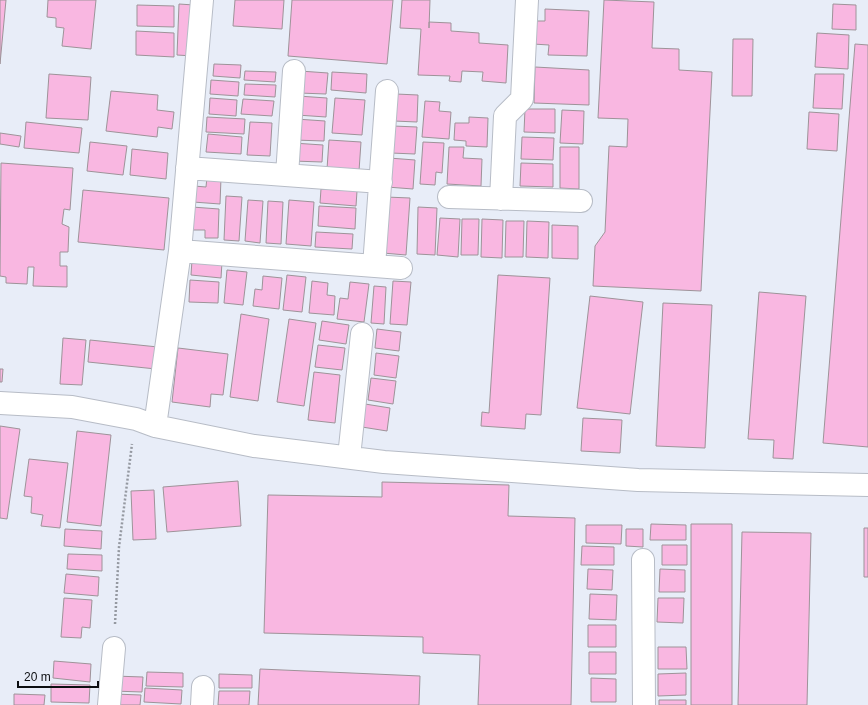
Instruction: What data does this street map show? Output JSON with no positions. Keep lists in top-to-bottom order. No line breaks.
{"scale_bar":"20 m"}
